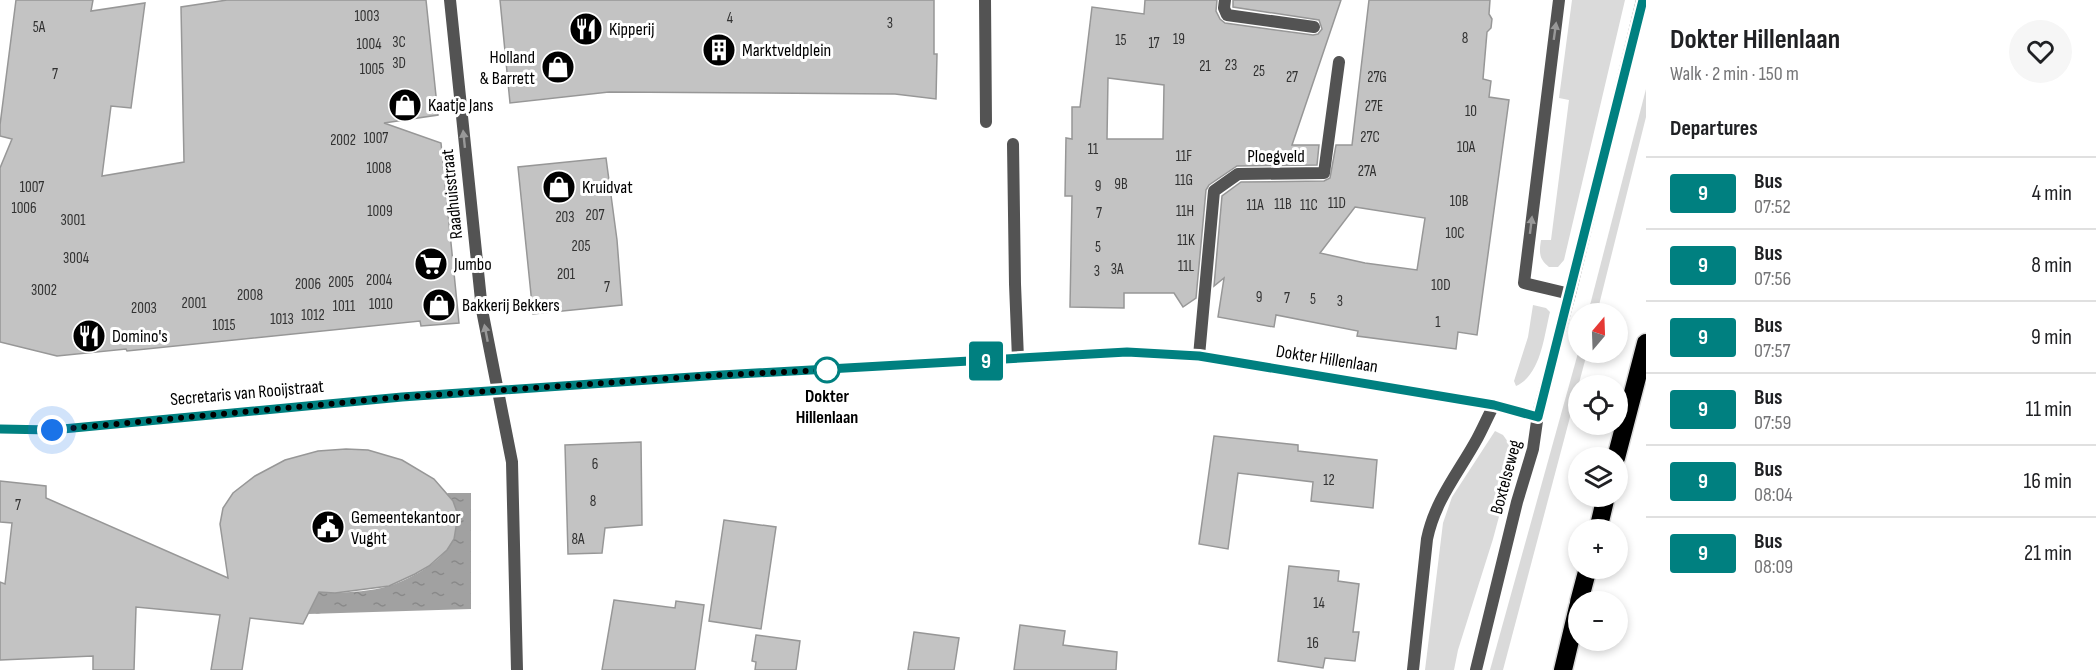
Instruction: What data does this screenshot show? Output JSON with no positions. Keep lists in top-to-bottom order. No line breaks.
{"streets":{"street":["Ploegveld","Raadhuisstraat","Dokter Hillenlaan","Secretaris van Rooijstraat","Boxtelseweg"]},"crossings":[["Ploegveld","Dokter Hillenlaan"],["Raadhuisstraat","Dokter Hillenlaan"],["Raadhuisstraat","Secretaris van Rooijstraat"],["Dokter Hillenlaan","Secretaris van Rooijstraat"],["Dokter Hillenlaan","Boxtelseweg"]],"one_way":["Raadhuisstraat"],"places":{"restaurant":["Kipperij","Domino's"],"building":["Marktveldplein"],"shop":["Holland & Barrett","Kaatje Jans","Kruidvat","Bakkerij Bekkers"],"supermarket":["Jumbo"],"other":["Dokter Hillenlaan"],"public building":["Gemeentekantoor Vught"]},"lines":["bus line 9"],"house_numbers":["1003","4","3","5A","8","19","15","3C","17","1004","3D","23","21","1005","25","7","27","27G","27E","10","27C","1007","2002","10A","11","11F","1008","27A","11G","9B","9","1007","10B","11D","11B","11A","11C","1006","1009","11H","7","207","203","3001","10C","11K","205","5","3004","11L","3A","3","201","2004","2005","2006","10D","7","3002","2008","9","7","5","3","2001","1010","1011","2003","1012","1013","1","1015","6","12","8","7","8A","14","16"],"north":"top","page":{"on_map":"9","heading":[["Dokter Hillenlaan","Walk · 2 min · 150 m"],"Departures"],"list":[{"mark":"9","name":"Bus","note":"07:52","value":"4 min"},{"mark":"9","name":"Bus","note":"07:56","value":"8 min"},{"mark":"9","name":"Bus","note":"07:57","value":"9 min"},{"mark":"9","name":"Bus","note":"07:59","value":"11 min"},{"mark":"9","name":"Bus","note":"08:04","value":"16 min"},{"mark":"9","name":"Bus","note":"08:09","value":"21 min"}],"map_buttons":["+","−"]}}
